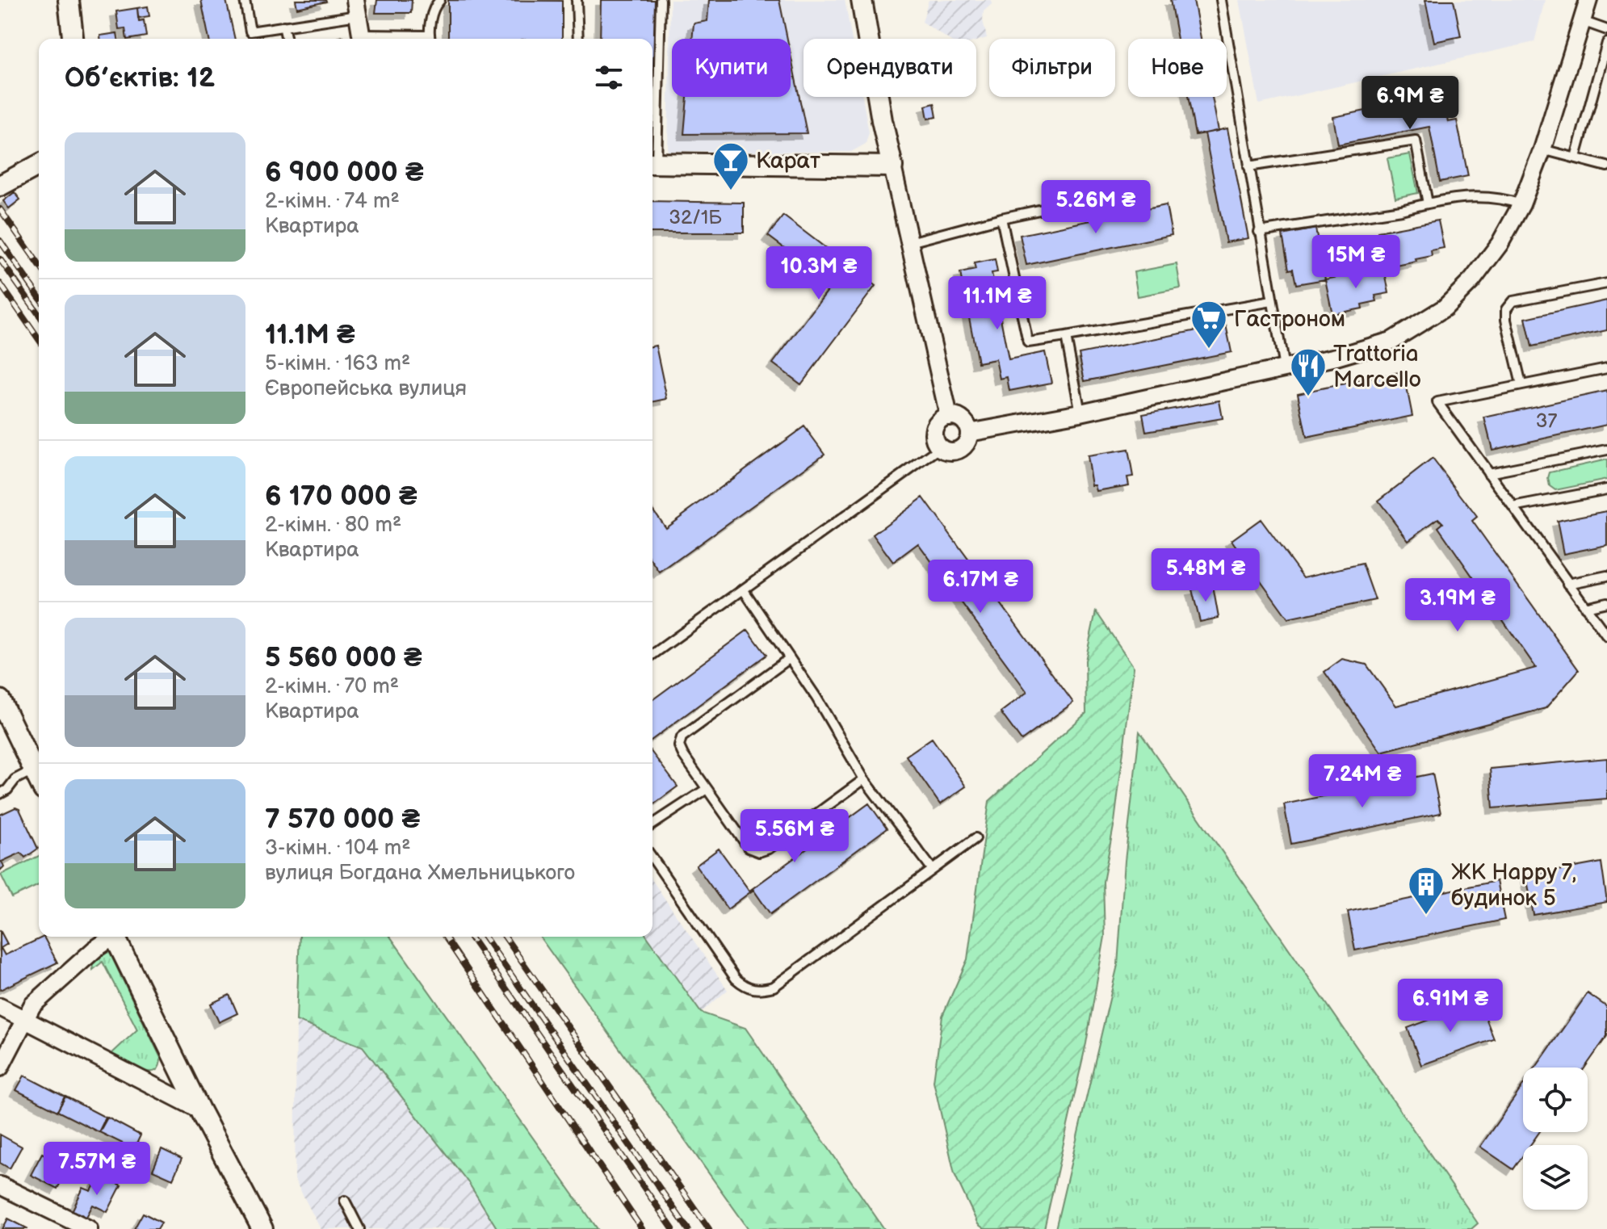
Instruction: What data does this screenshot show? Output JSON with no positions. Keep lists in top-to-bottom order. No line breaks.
{"places":{"bar":["Карат"],"supermarket":["Гастроном"],"restaurant":["Trattoria Marcello"],"building":["ЖК Happy 7, будинок 5"]},"house_numbers":["32/1Б","37"],"page":{"chip":["Купити","Орендувати","Фільтри","Нове"],"heading":"Об’єктів: 12","price":["6.9M ₴","5.26M ₴","15M ₴","10.3M ₴","11.1M ₴","5.48M ₴","6.17M ₴","3.19M ₴","7.24M ₴","5.56M ₴","6.91M ₴","7.57M ₴"],"list":[{"name":"6 900 000 ₴","note":"2-кімн. · 74 m² · Квартира"},{"name":"11.1M ₴","note":"5-кімн. · 163 m² · Європейська вулиця"},{"name":"6 170 000 ₴","note":"2-кімн. · 80 m² · Квартира"},{"name":"5 560 000 ₴","note":"2-кімн. · 70 m² · Квартира"},{"name":"7 570 000 ₴","note":"3-кімн. · 104 m² · вулиця Богдана Хмельницького"}]}}
